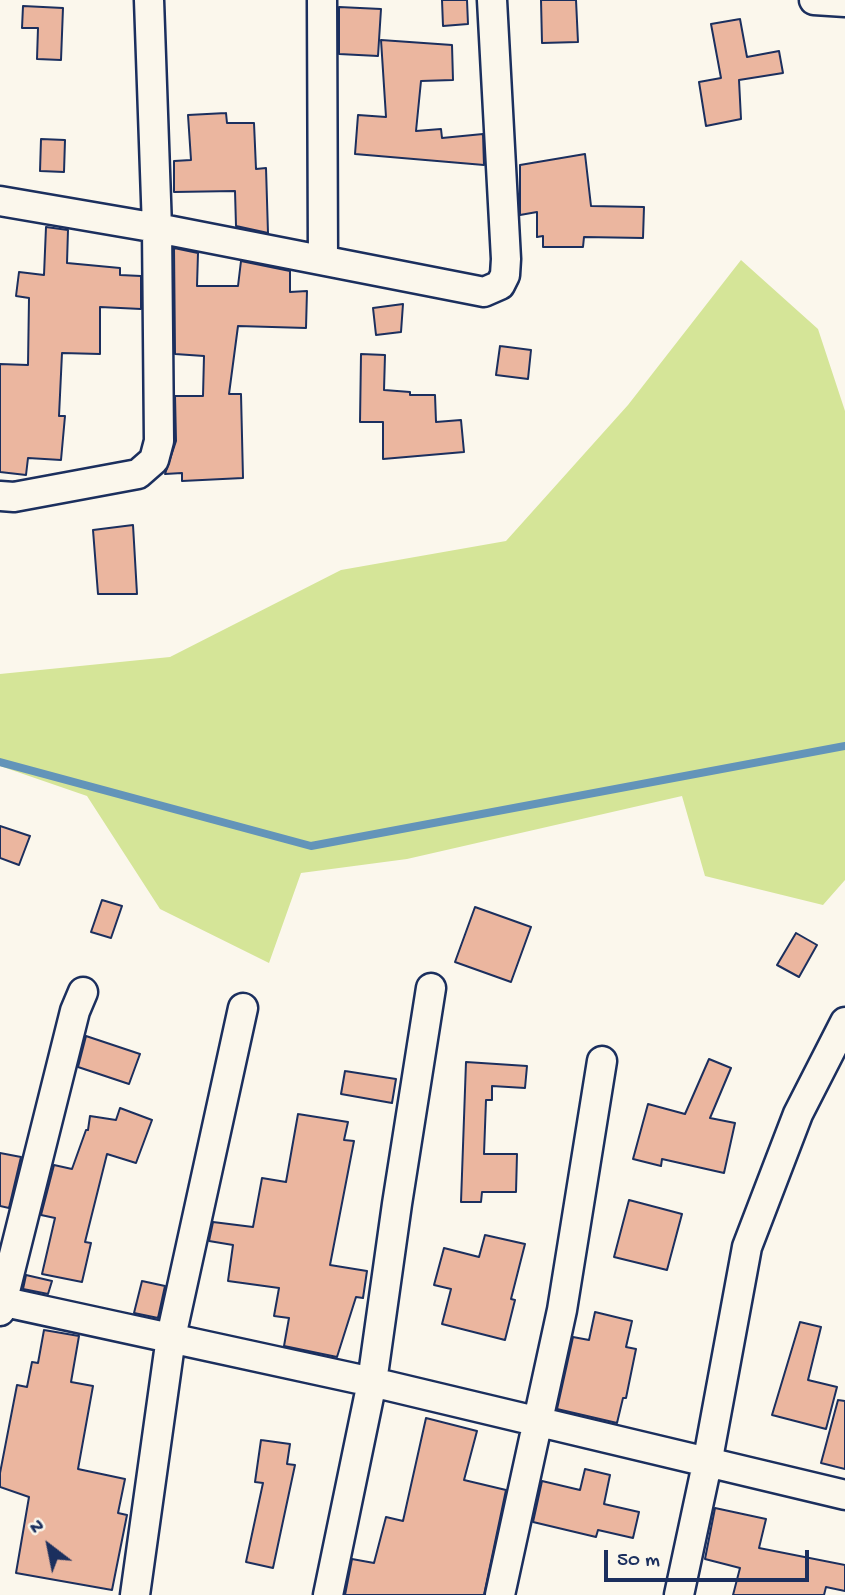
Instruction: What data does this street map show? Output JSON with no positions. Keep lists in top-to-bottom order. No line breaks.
{"scale_bar":"50 m","north":"top left"}
